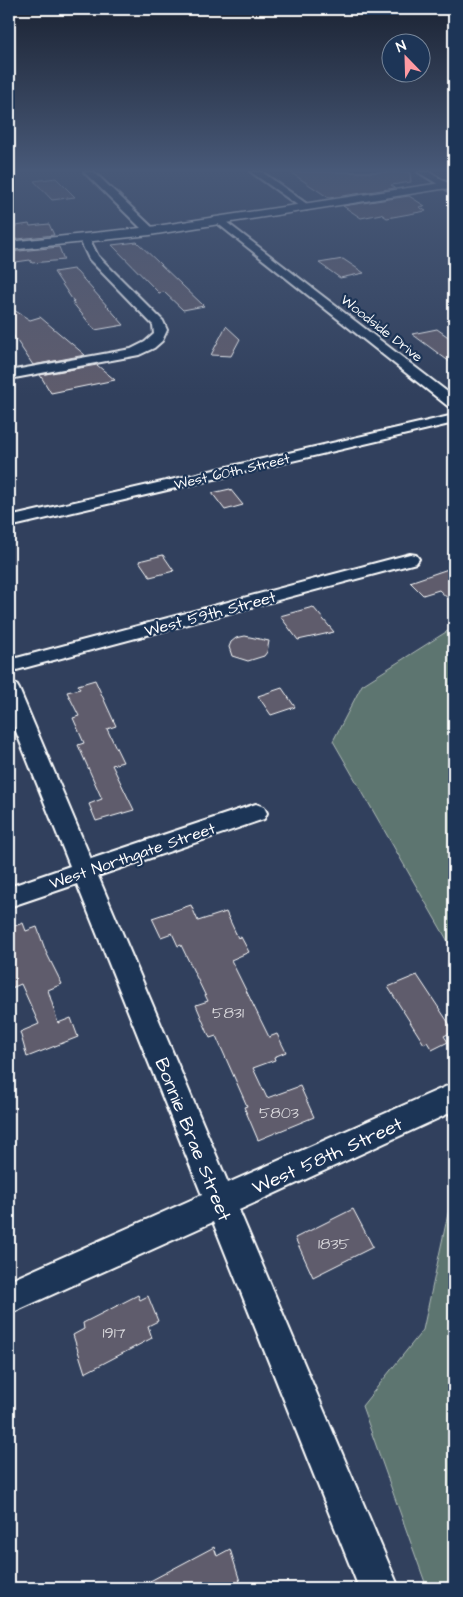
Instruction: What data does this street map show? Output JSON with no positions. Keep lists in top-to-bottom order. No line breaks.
{"streets":{"street":["Woodside Drive","West 60th Street","West 59th Street","West Northgate Street","Bonnie Brae Street","West 58th Street"]},"crossings":[["West Northgate Street","Bonnie Brae Street"],["Bonnie Brae Street","West 58th Street"]],"house_numbers":["5831","5803","1835","1917"],"north":"top left"}
